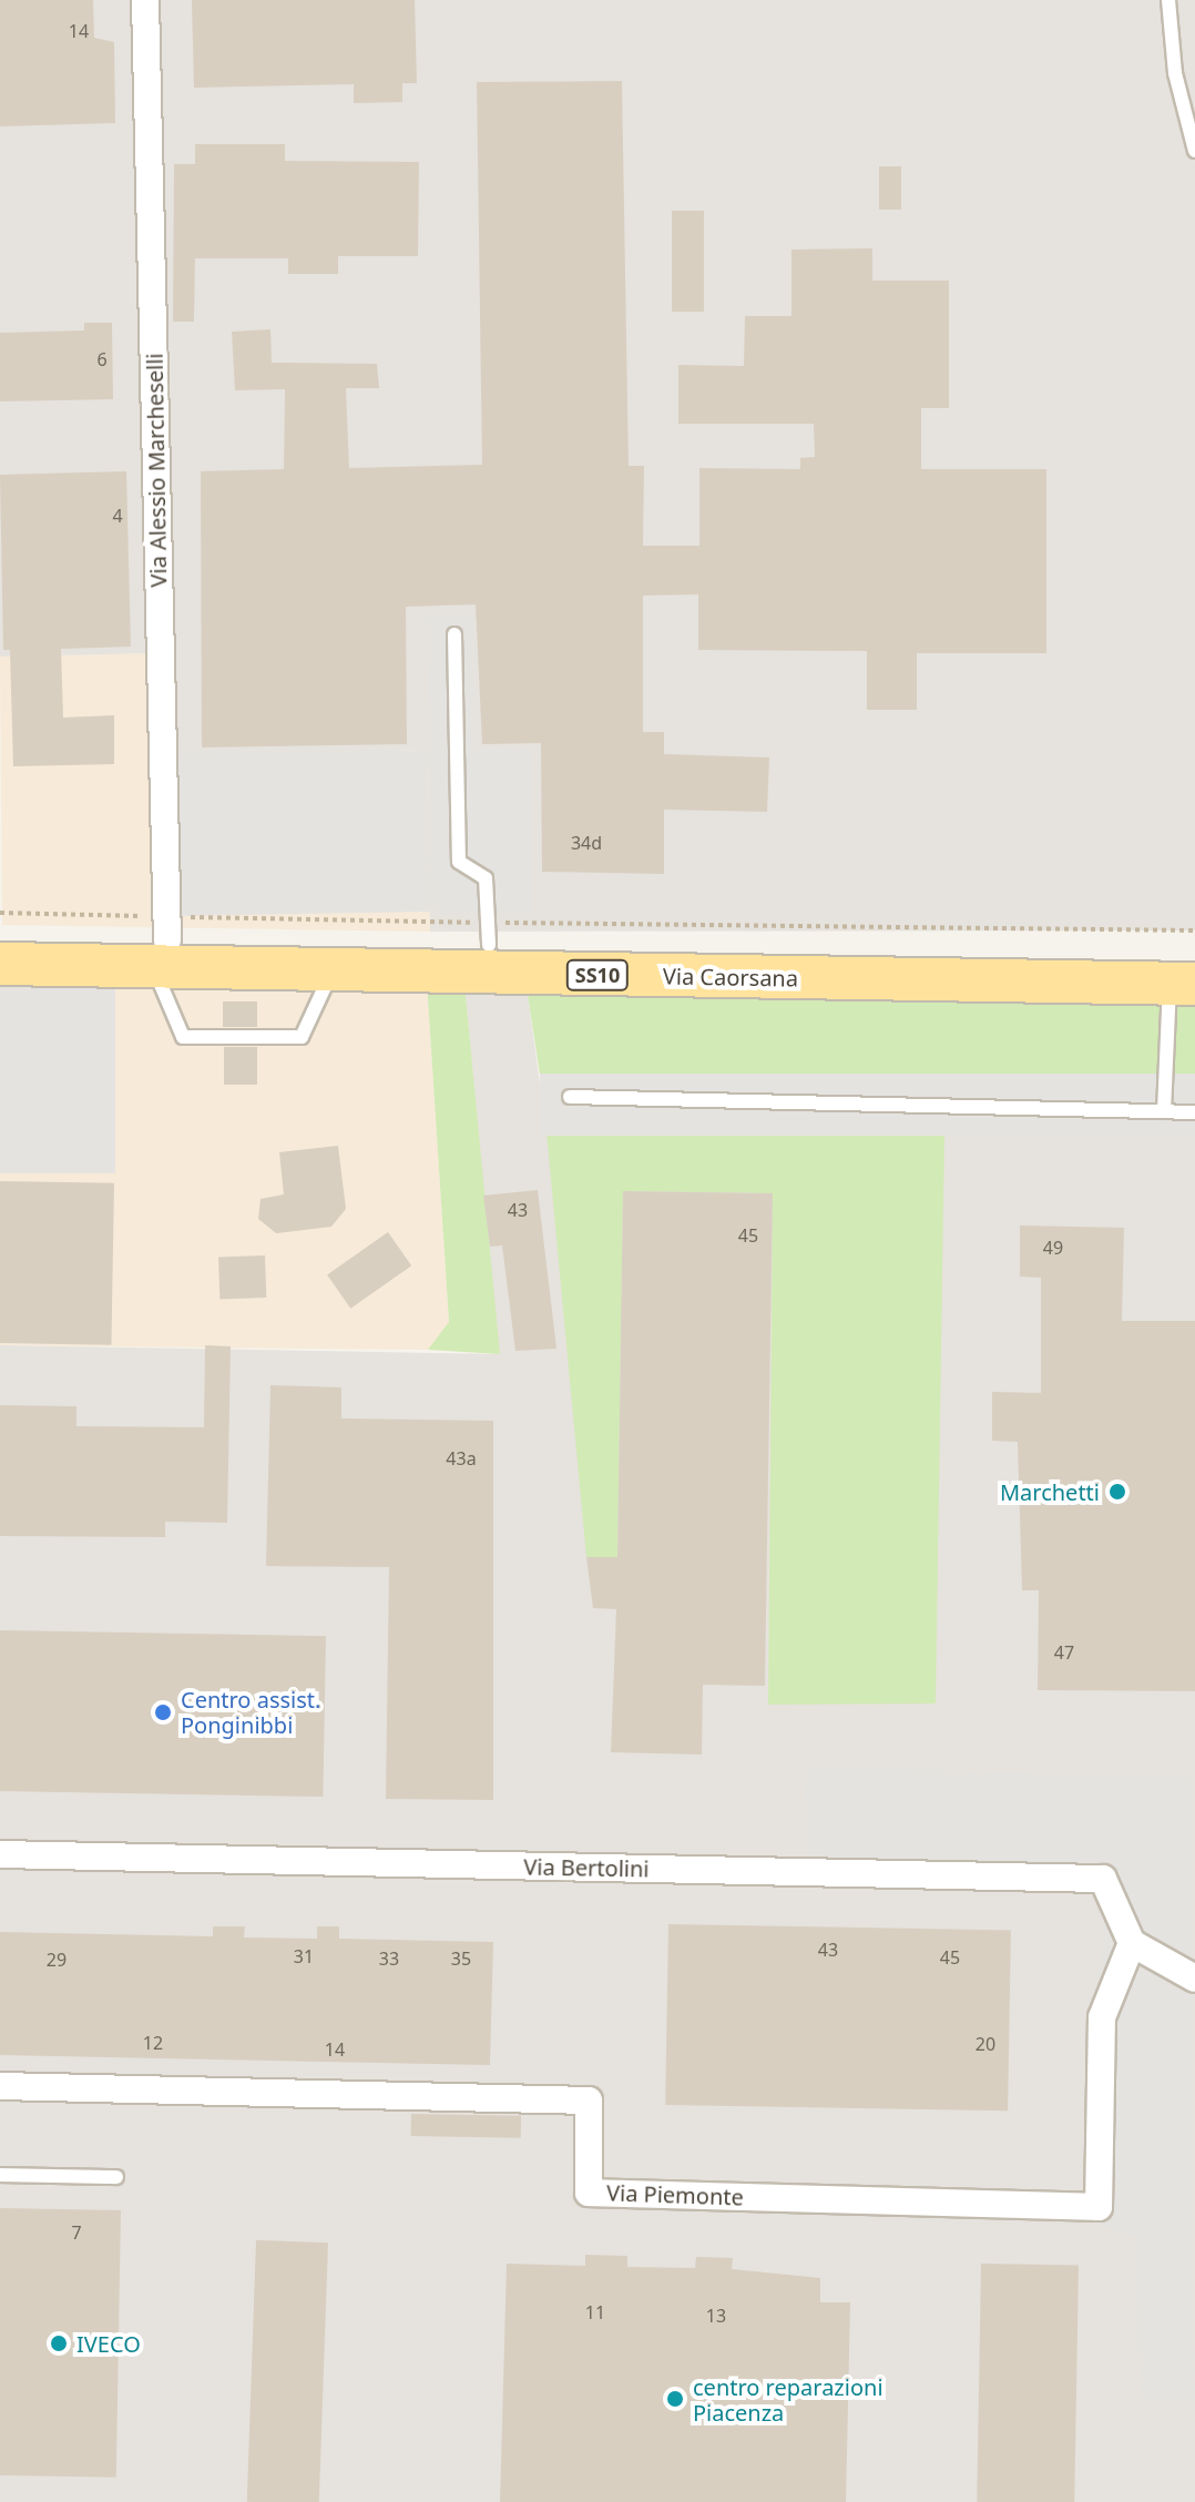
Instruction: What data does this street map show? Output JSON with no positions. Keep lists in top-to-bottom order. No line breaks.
{"streets":{"main road":["SS10","Via Caorsana"],"street":["Via Alessio Marcheselli","Via Bertolini","Via Piemonte"]},"crossings":[["Via Alessio Marcheselli","Via Caorsana"],["Via Bertolini","Via Piemonte"]],"places":["Marchetti","Centro assist. Ponginibbi","IVECO","centro reparazioni Piacenza"],"house_numbers":["14","6","4","34d","43","45","49","43a","47","43","31","45","33","35","29","12","20","14","7","11","13"]}
